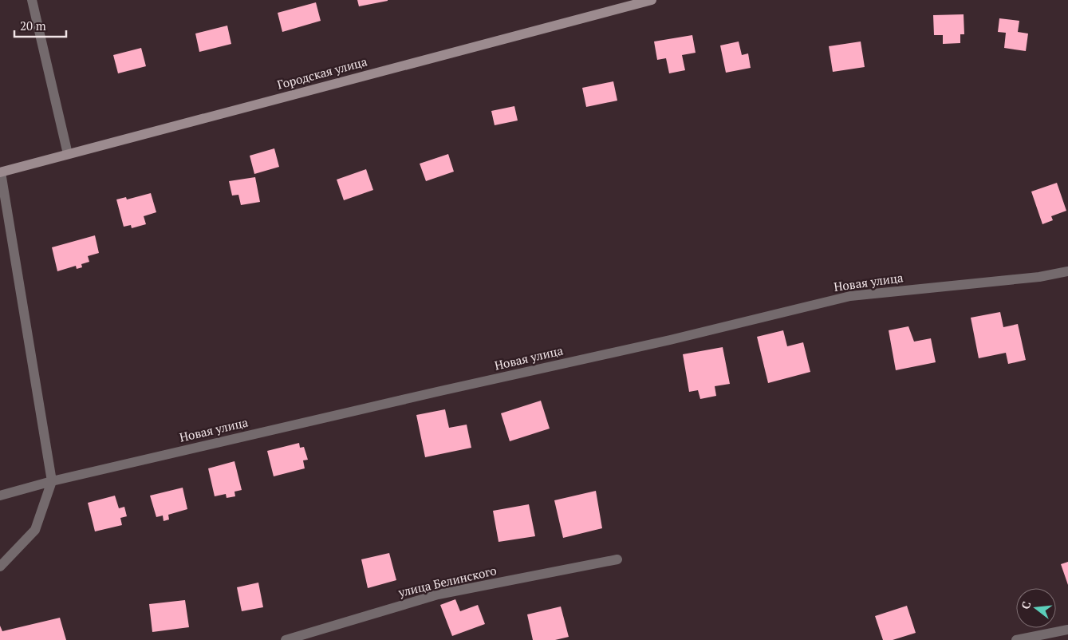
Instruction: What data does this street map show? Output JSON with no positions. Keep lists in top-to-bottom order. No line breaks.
{"streets":{"main road":["Городская улица"],"street":["Новая улица","улица Белинского"]},"scale_bar":"20 m","north":"left"}
